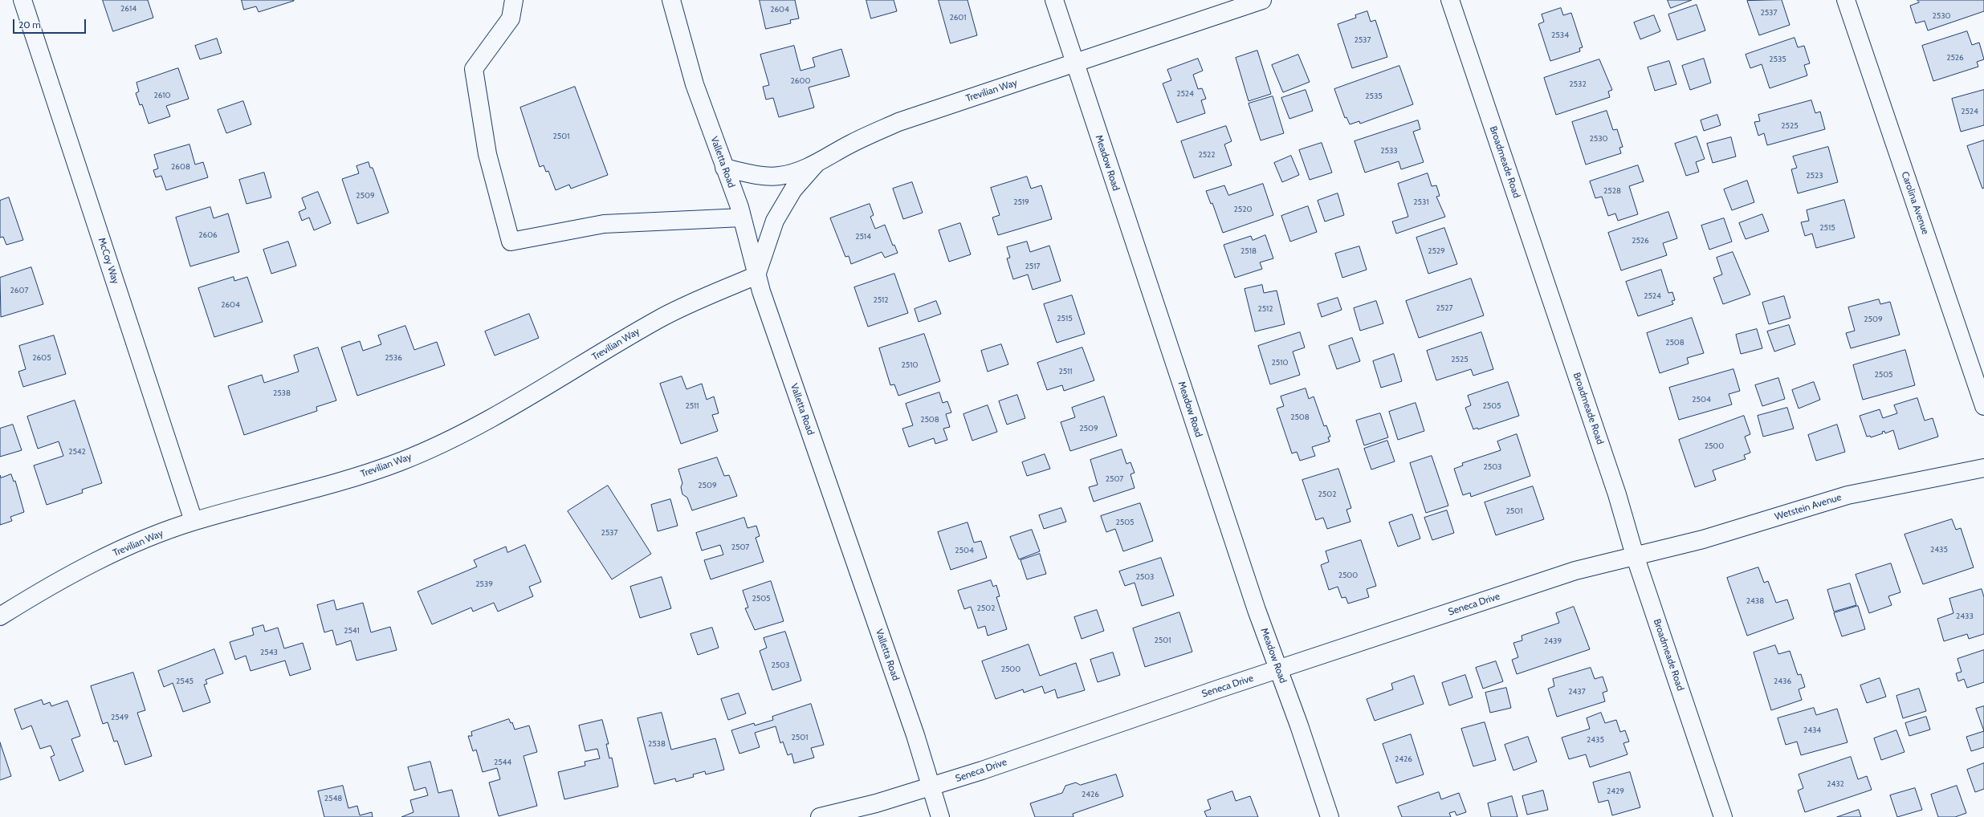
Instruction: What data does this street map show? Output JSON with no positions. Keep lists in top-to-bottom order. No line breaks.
{"streets":{"street":["Trevilian Way","Valletta Road","Broadmeade Road","Meadow Road","Carolina Avenue","McCoy Way","Wetstein Avenue","Seneca Drive"]},"crossings":[["Trevilian Way","Valletta Road"],["Trevilian Way","Meadow Road"],["Trevilian Way","McCoy Way"],["Valletta Road","Seneca Drive"],["Broadmeade Road","Wetstein Avenue"],["Broadmeade Road","Seneca Drive"],["Meadow Road","Seneca Drive"],["Wetstein Avenue","Seneca Drive"]],"house_numbers":["2614","2604","2537","2530","2601","2534","2537","2526","2535","2600","2532","2524","2610","2535","2524","2525","2501","2530","2533","2522","2608","2523","2528","2509","2519","2531","2520","2515","2606","2514","2526","2518","2529","2517","2607","2524","2512","2604","2527","2512","2515","2509","2508","2605","2536","2525","2510","2510","2511","2505","2538","2504","2511","2505","2508","2508","2509","2500","2542","2503","2507","2509","2502","2501","2505","2537","2507","2435","2504","2500","2503","2539","2505","2438","2502","2433","2541","2501","2439","2543","2503","2500","2545","2436","2437","2549","2434","2501","2435","2538","2426","2544","2432","2429","2426","2548"],"scale_bar":"20 m"}
